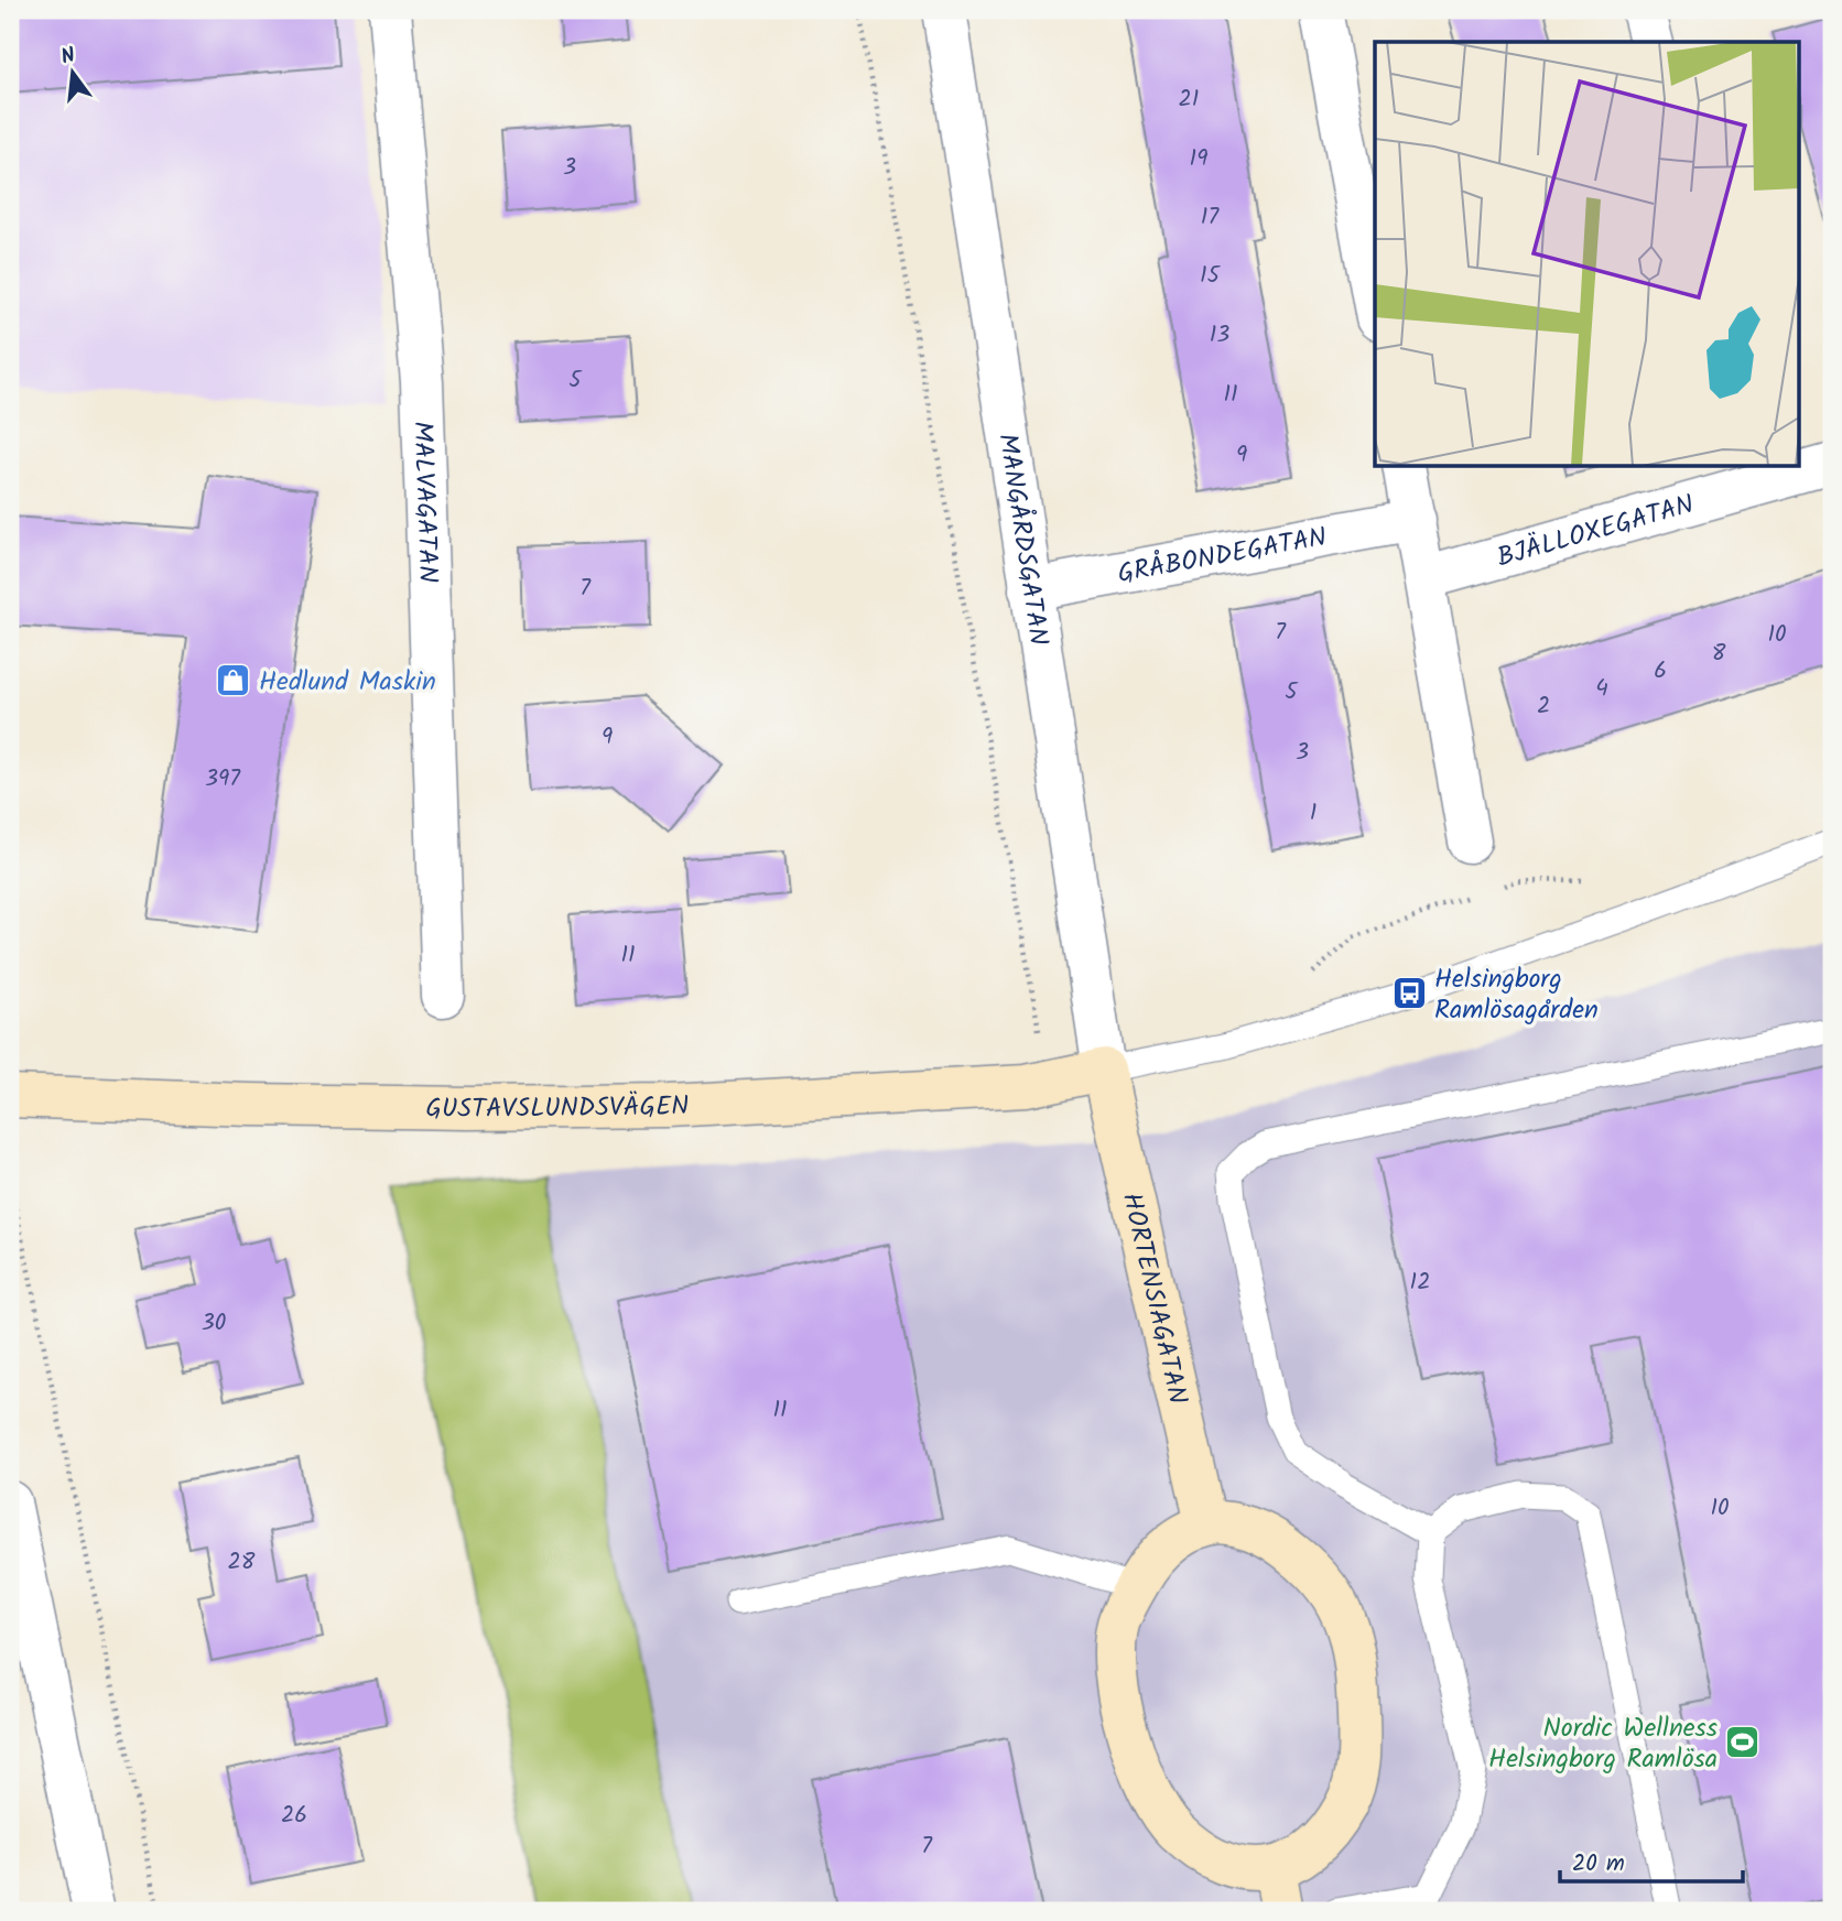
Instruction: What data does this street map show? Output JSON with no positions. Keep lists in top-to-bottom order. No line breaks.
{"streets":{"street":["MALVAGATAN","BJÄLLOXEGATAN","MANGÅRDSGATAN","GRÅBONDEGATAN","GUSTAVSLUNDSVÄGEN","HORTENSIAGATAN"]},"crossings":[["MANGÅRDSGATAN","GRÅBONDEGATAN"],["MANGÅRDSGATAN","GUSTAVSLUNDSVÄGEN"],["MANGÅRDSGATAN","HORTENSIAGATAN"],["GUSTAVSLUNDSVÄGEN","HORTENSIAGATAN"]],"places":{"shop":["Hedlund Maskin"],"bus stop":["Helsingborg Ramlösagården"],"sports":["Nordic Wellness Helsingborg Ramlösa"]},"house_numbers":["21","19","3","17","15","13","5","11","9","7","7","10","8","6","4","5","2","9","3","397","1","11","12","30","11","10","28","26","7"],"scale_bar":"20 m","north":"top"}
